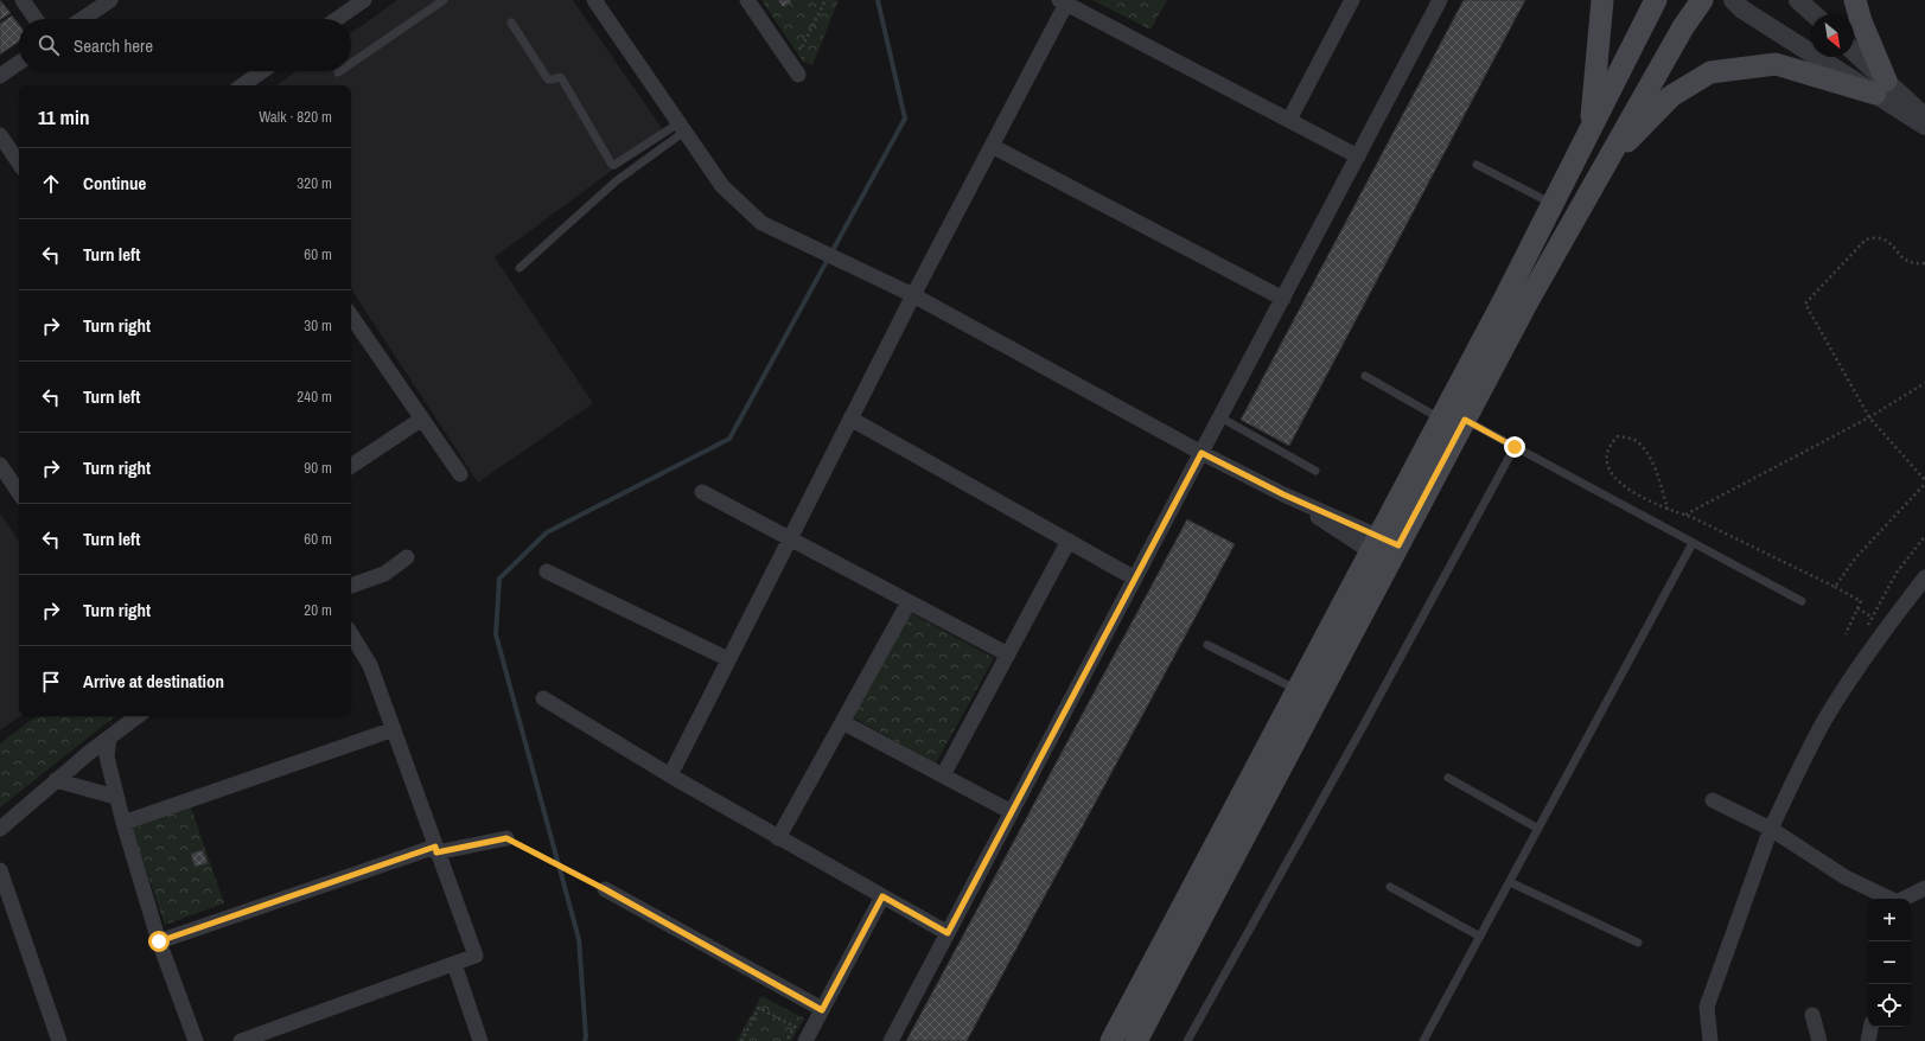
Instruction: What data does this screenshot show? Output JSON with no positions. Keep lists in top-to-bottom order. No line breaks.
{"north":"bottom right","page":{"search":"Search here","heading":["11 min","Walk · 820 m"],"list":[["Continue","320 m"],["Turn left","60 m"],["Turn right","30 m"],["Turn left","240 m"],["Turn right","90 m"],["Turn left","60 m"],["Turn right","20 m"],"Arrive at destination"],"map_buttons":["+","−"]}}
